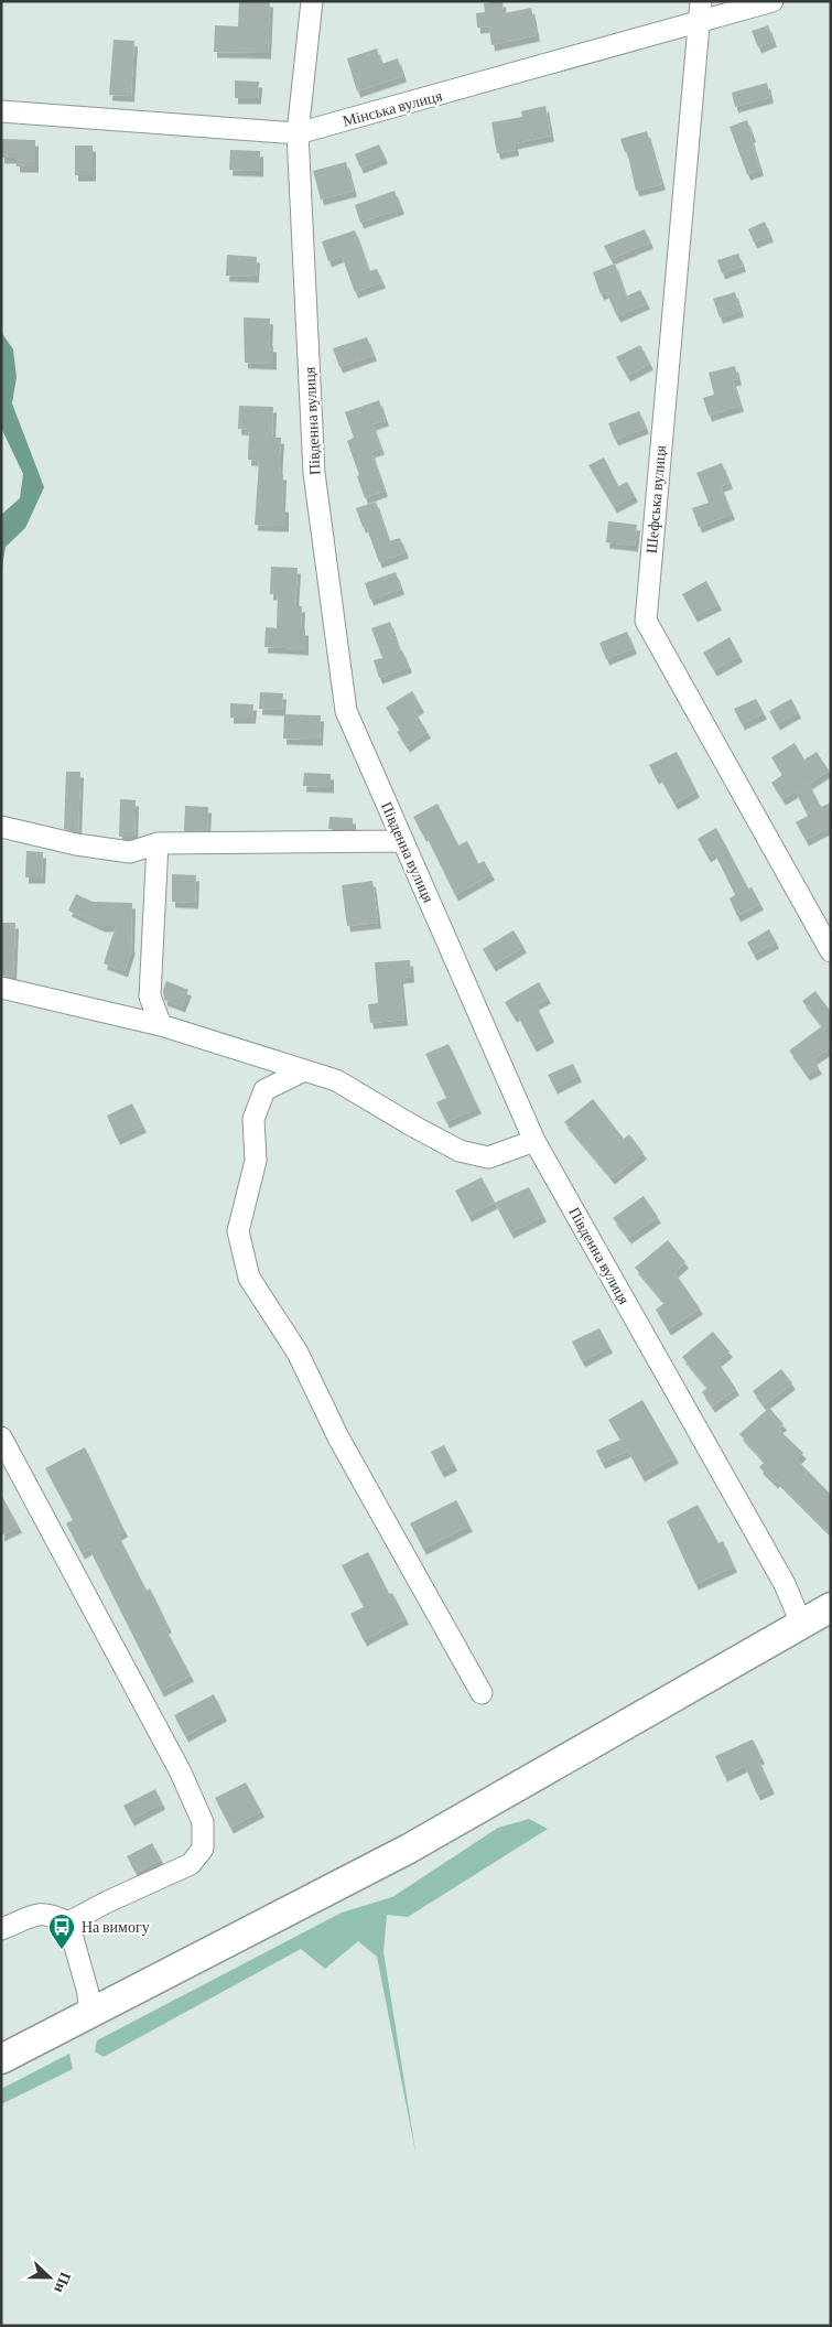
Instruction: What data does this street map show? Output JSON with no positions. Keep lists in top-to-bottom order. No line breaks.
{"streets":{"street":["Мінська вулиця","Південна вулиця","Шефська вулиця"]},"crossings":[["Мінська вулиця","Південна вулиця"],["Мінська вулиця","Шефська вулиця"]],"places":{"bus stop":["На вимогу"]},"north":"right"}
